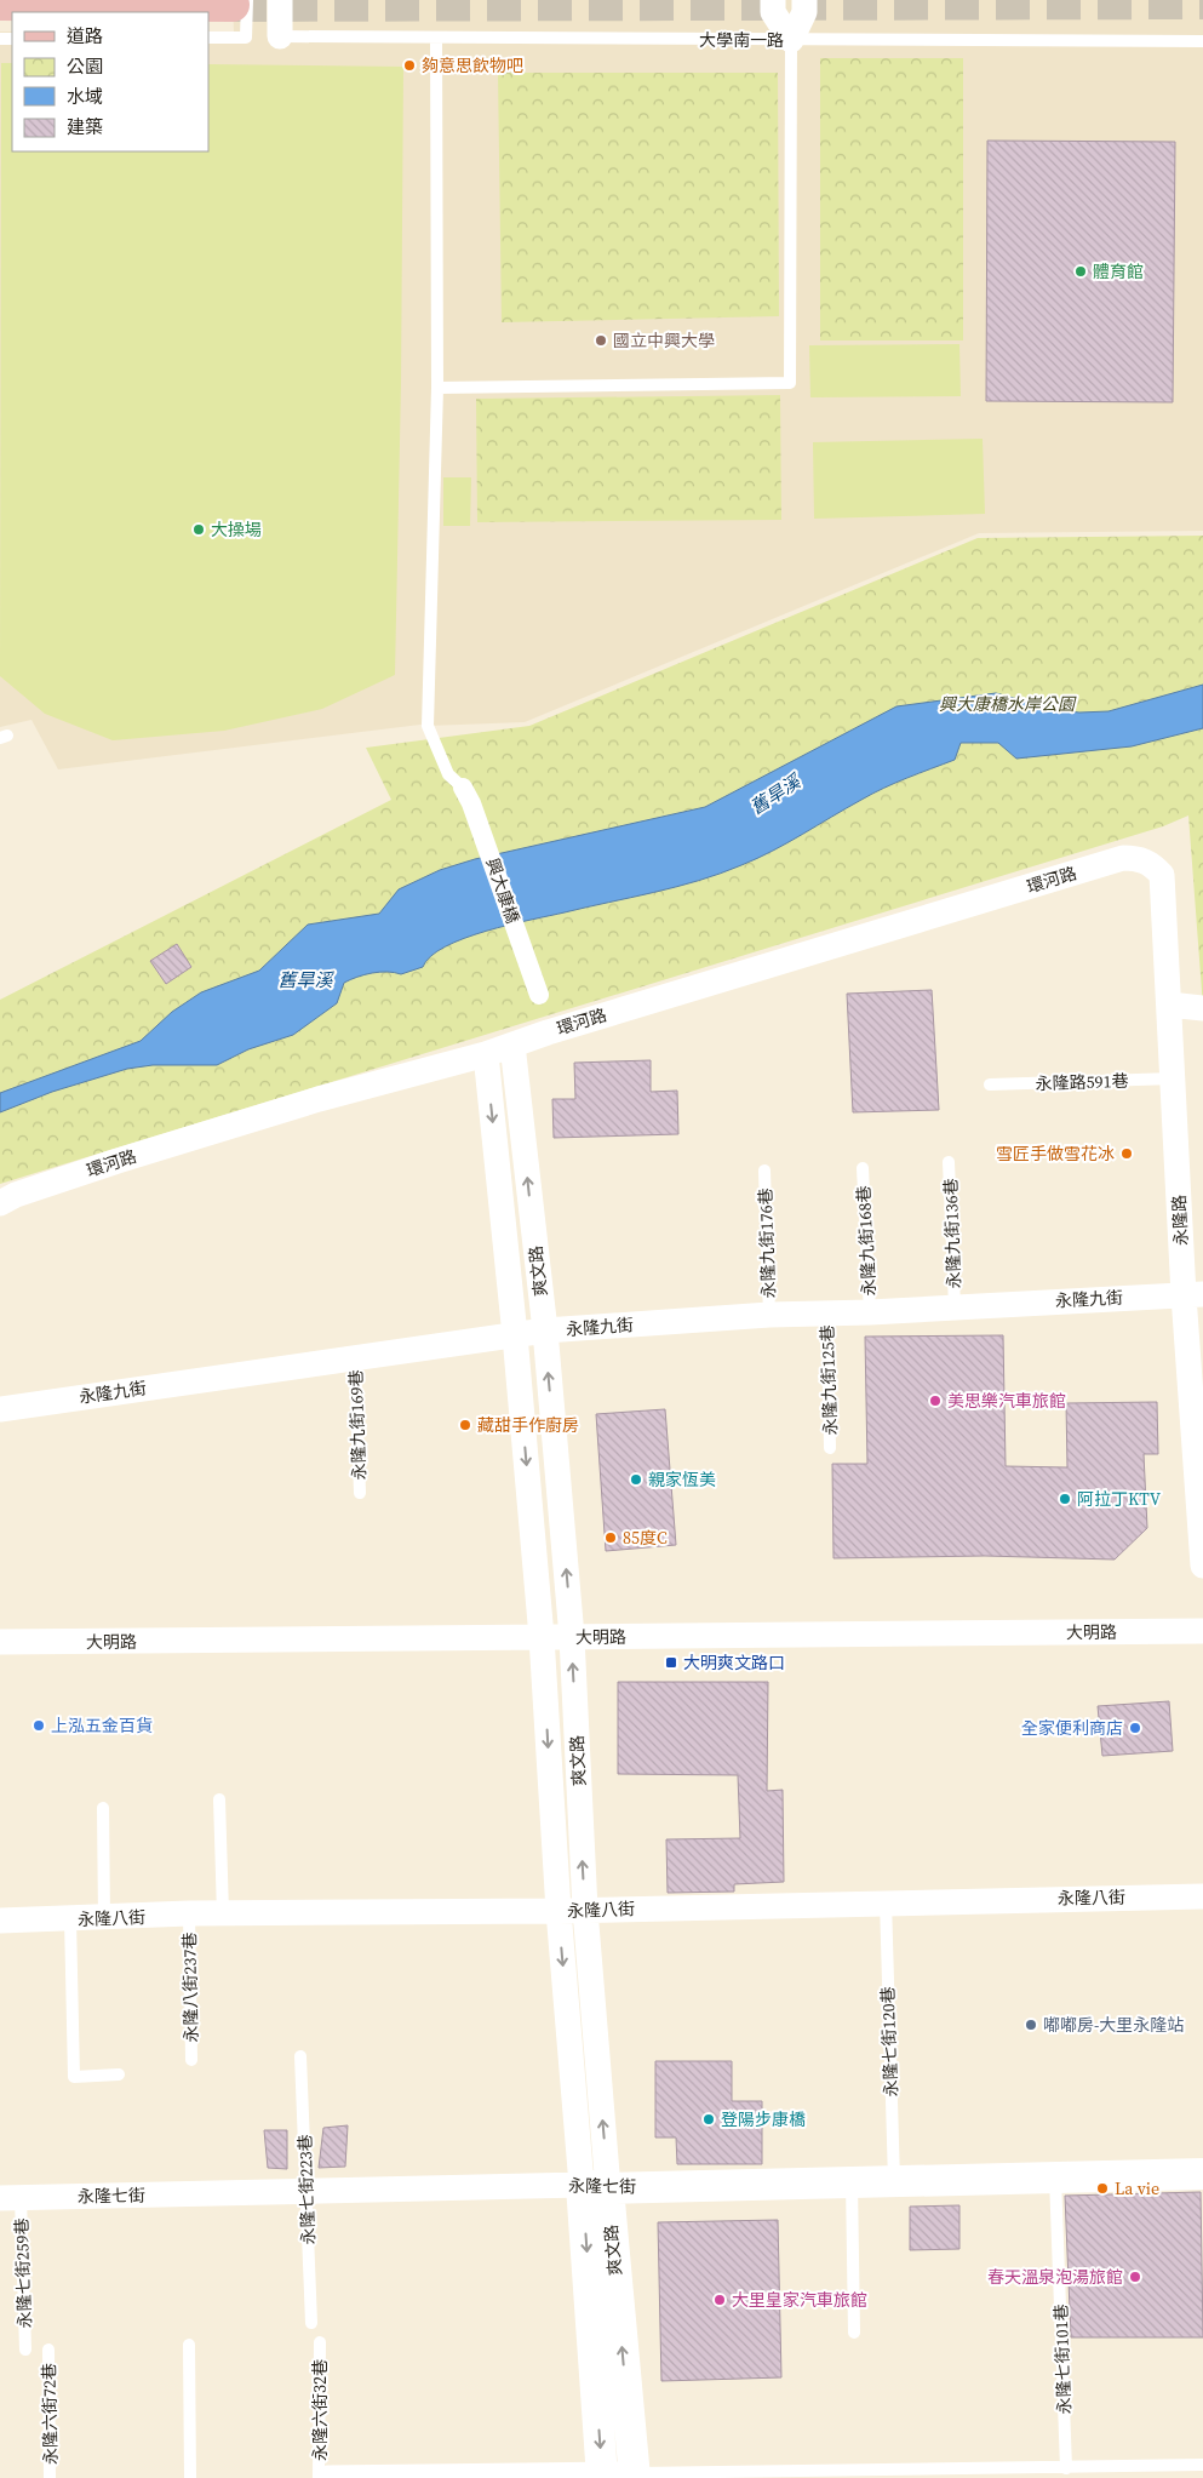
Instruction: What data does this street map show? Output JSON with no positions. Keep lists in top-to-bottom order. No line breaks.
{"streets":{"street":["環河路","興大康橋","永隆路","爽文路","永隆九街","大明路","永隆八街","永隆七街"],"lane":["大學南一路","永隆路591巷","永隆九街136巷","永隆九街168巷","永隆九街176巷","永隆九街125巷","永隆九街169巷","永隆八街237巷","永隆七街120巷","永隆七街223巷","永隆七街259巷","永隆七街101巷","永隆六街32巷","永隆六街72巷"]},"crossings":[["環河路","永隆路"],["環河路","爽文路"],["永隆路591巷","永隆路"],["永隆路","永隆九街"],["永隆九街136巷","永隆九街"],["永隆九街168巷","永隆九街"],["永隆九街176巷","永隆九街"],["爽文路","永隆九街"],["爽文路","大明路"],["爽文路","永隆八街"],["爽文路","永隆七街"],["永隆九街","永隆九街125巷"],["永隆九街","永隆九街169巷"],["永隆八街","永隆八街237巷"],["永隆八街","永隆七街120巷"],["永隆七街120巷","永隆七街"],["永隆七街","永隆七街223巷"],["永隆七街","永隆七街259巷"],["永隆七街","永隆七街101巷"]],"water":["舊旱溪"],"parks":["興大康橋水岸公園"],"places":{"other":["夠意思飲物吧","體育館","國立中興大學","大操場","雪匠手做雪花冰","美思樂汽車旅館","藏甜手作廚房","親家恆美","阿拉丁KTV","85度C","上泓五金百貨","全家便利商店","嘟嘟房-大里永隆站","登陽步康橋","La vie","春天溫泉泡湯旅館","大里皇家汽車旅館"],"transit":["大明爽文路口"]},"legend":["道路","公園","水域","建築"]}
